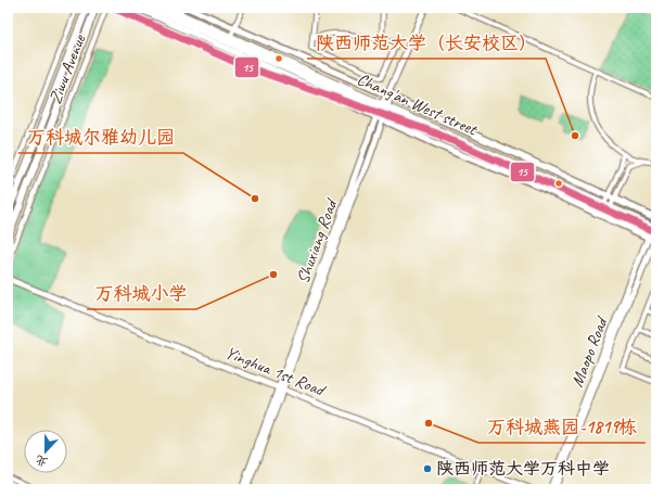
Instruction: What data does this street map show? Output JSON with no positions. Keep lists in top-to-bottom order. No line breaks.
{"streets":{"main road":["Ziwu Avenue","Chang'an West street"],"street":["Shuxiang Road","Maopo Road","Yinghua 1st Road"]},"crossings":[["Chang'an West street","Shuxiang Road"],["Chang'an West street","Maopo Road"],["Shuxiang Road","Yinghua 1st Road"]],"places":["陕西师范大学（长安校区）","万科城尔雅幼儿园","万科城小学","万科城燕园-1819栋","陕西师范大学万科中学"],"lines":["transit line 15"],"north":"bottom"}
